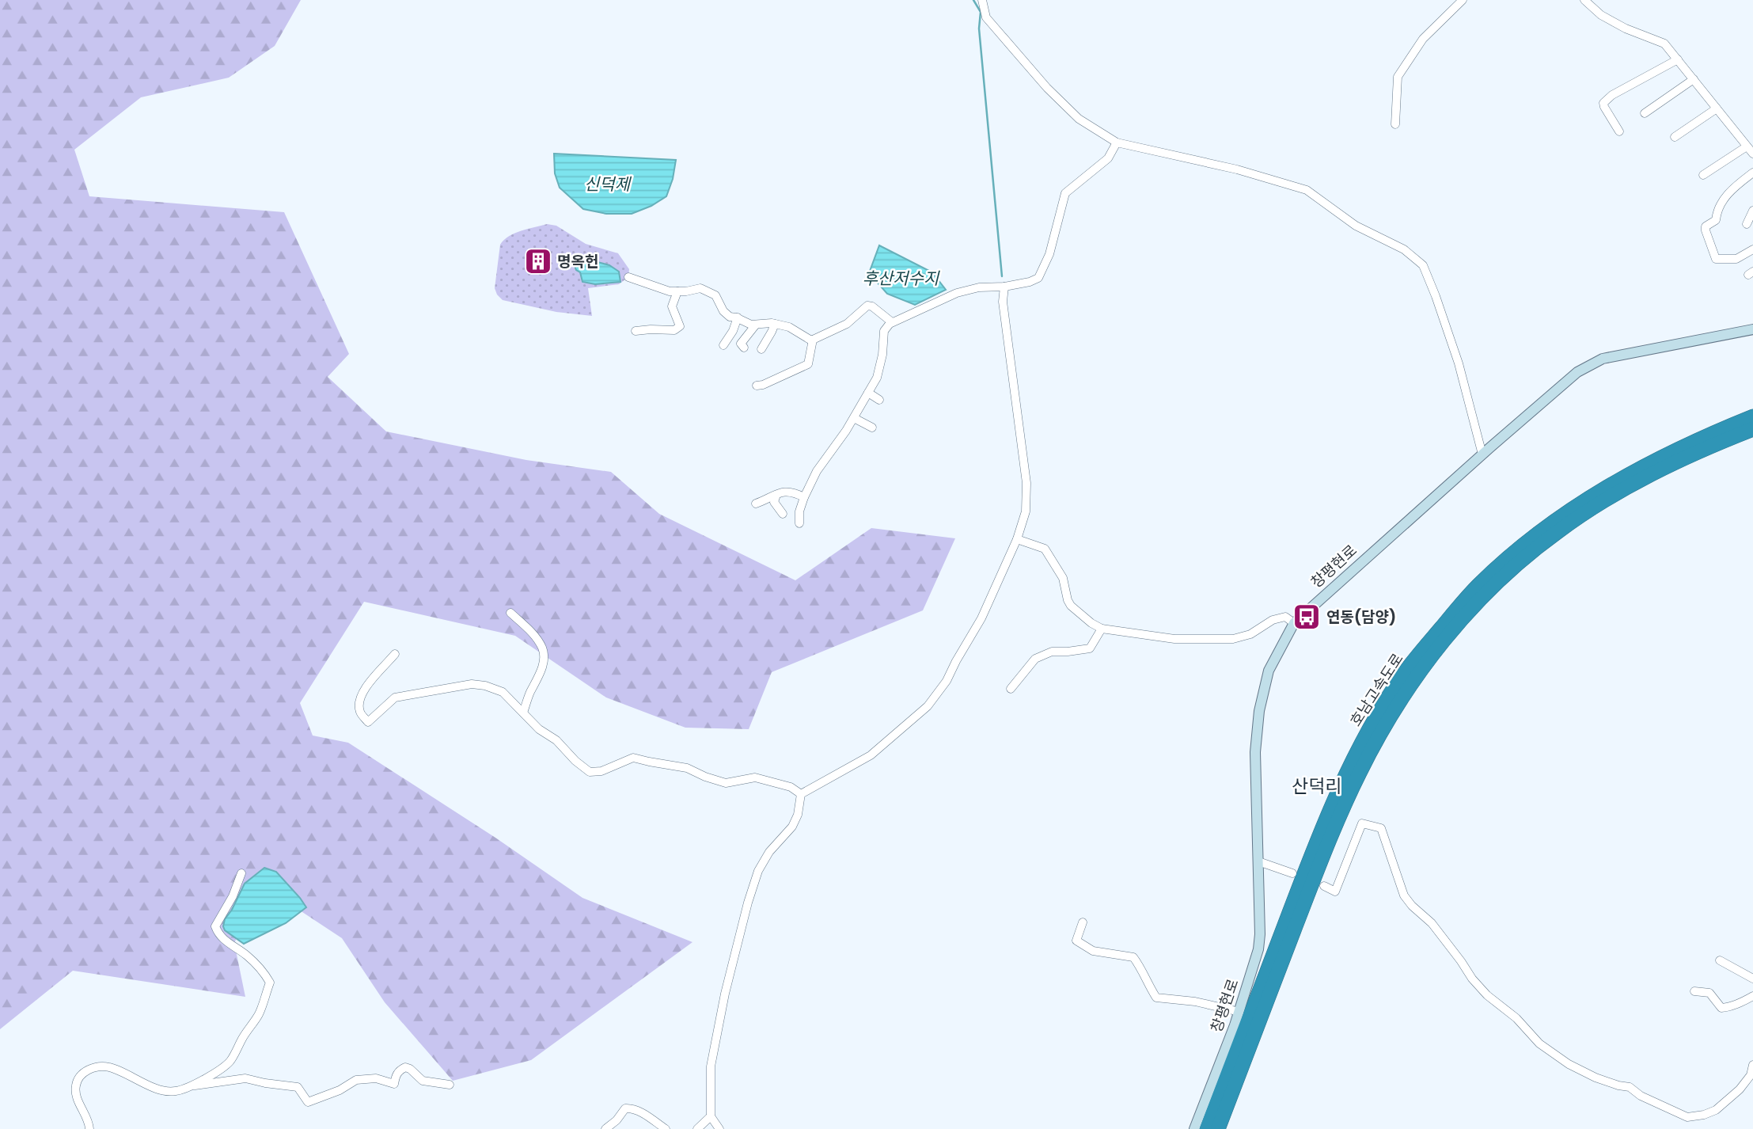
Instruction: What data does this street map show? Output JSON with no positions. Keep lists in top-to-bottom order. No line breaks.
{"streets":{"highway":["호남고속도로"],"main road":["창평현로"]},"districts":["산덕리"],"water":["신덕제","후산저수지"],"places":{"building":["명옥헌"],"bus stop":["연동(담양)"]}}
